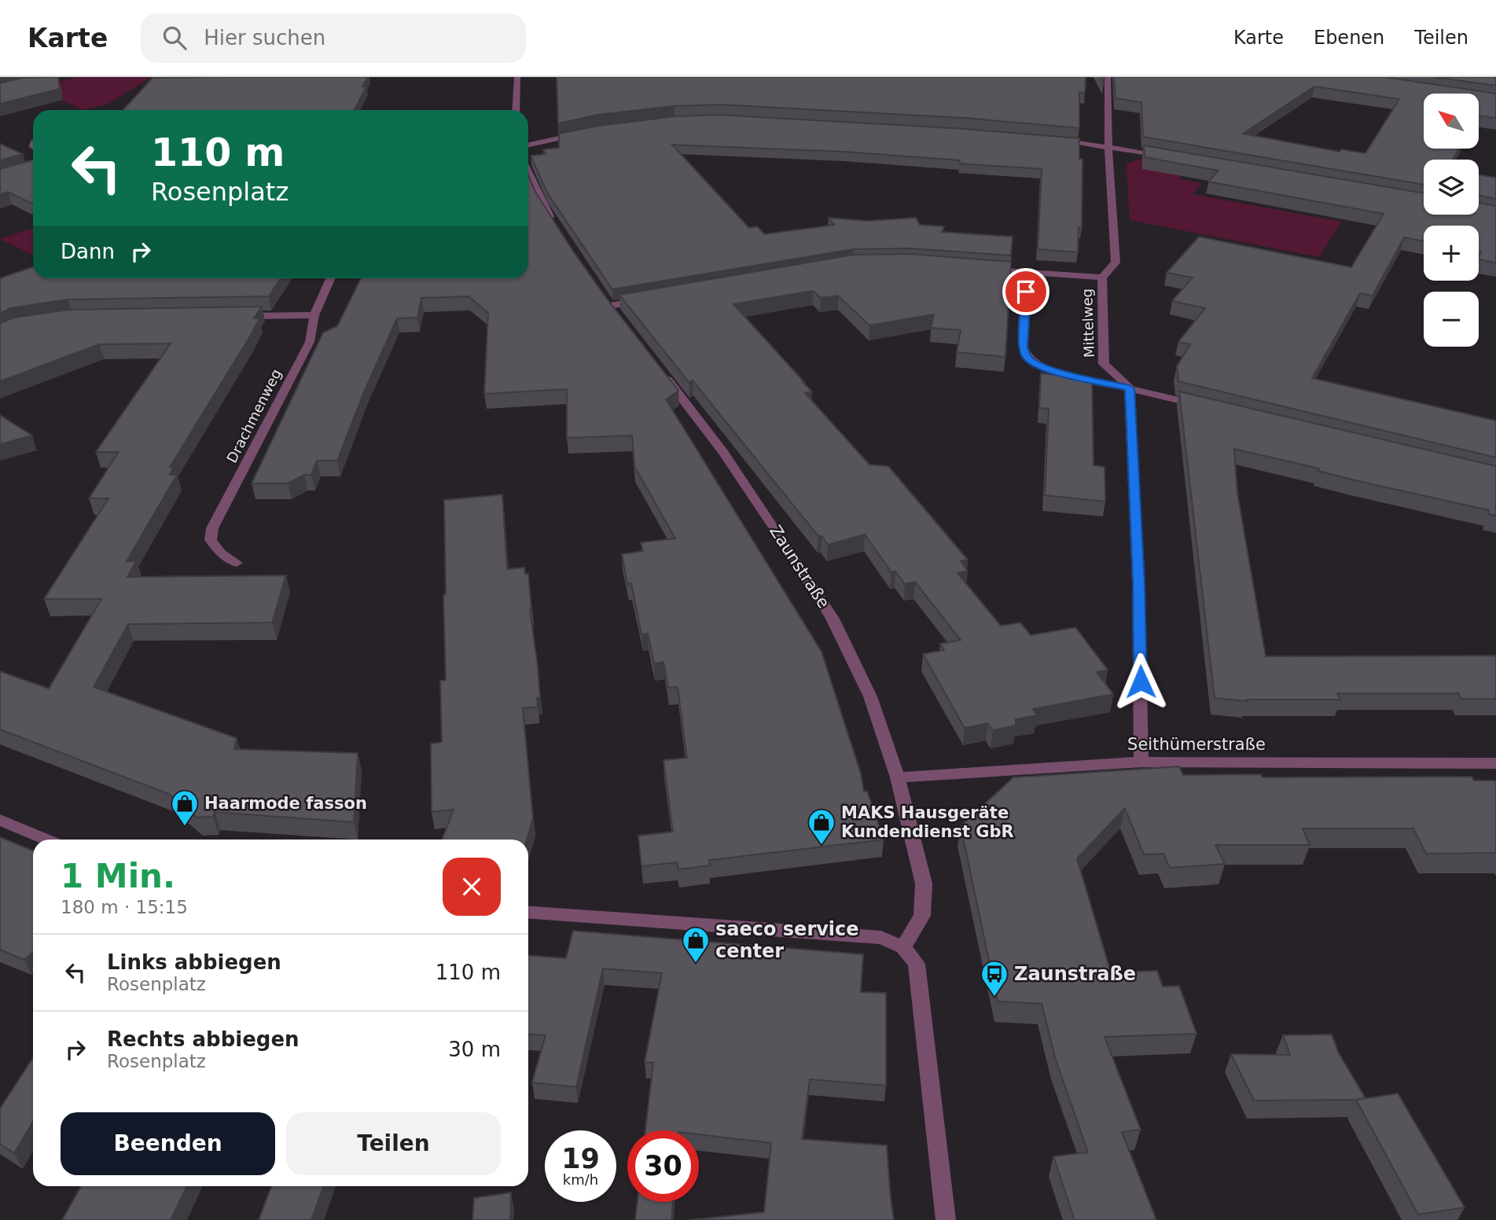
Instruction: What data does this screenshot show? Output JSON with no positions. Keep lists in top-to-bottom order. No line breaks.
{"streets":{"street":["Mittelweg","Drachmenweg","Zaunstraße","Seithümerstraße"]},"crossings":[["Zaunstraße","Seithümerstraße"]],"places":{"shop":["Haarmode fasson","MAKS Hausgeräte Kundendienst GbR","saeco service center"],"bus stop":["Zaunstraße"]},"north":"top left","page":{"header":"Karte","search":"Hier suchen","nav":["Karte","Ebenen","Teilen"],"map_buttons":["+","−"],"turn":["110 m","Rosenplatz"],"then":"Dann","heading":["1 Min.","180 m · 15:15"],"list":[{"name":"Links abbiegen","note":"Rosenplatz","value":"110 m"},{"name":"Rechts abbiegen","note":"Rosenplatz","value":"30 m"}],"buttons":["Beenden","Teilen"],"speed":"19 km/h","limit":"30"}}
